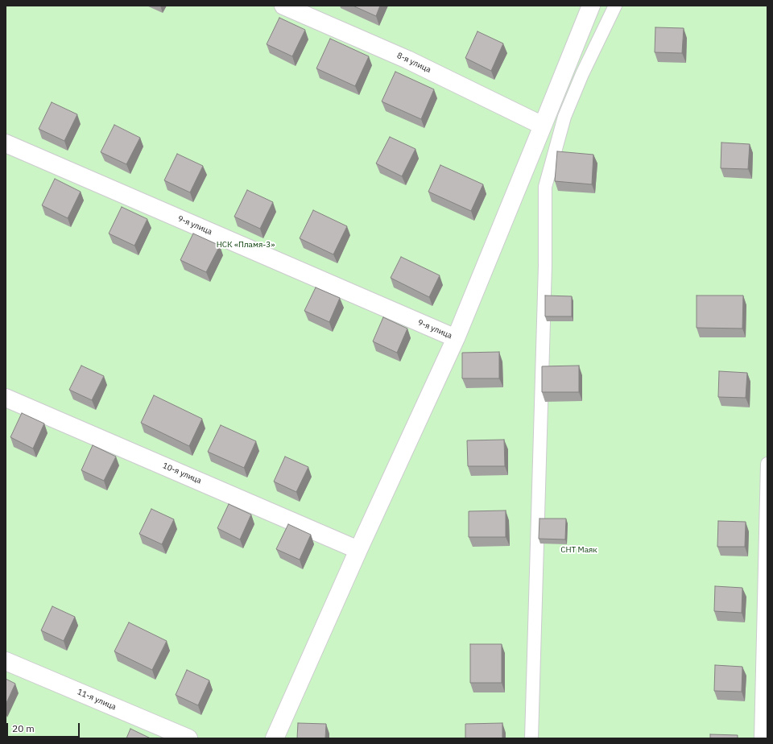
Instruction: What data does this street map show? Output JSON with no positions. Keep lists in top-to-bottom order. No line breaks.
{"streets":{"street":["8-я улица","9-я улица","10-я улица","11-я улица"]},"parks":["НСК «Пламя-3»","СНТ Маяк"],"scale_bar":"20 m"}
